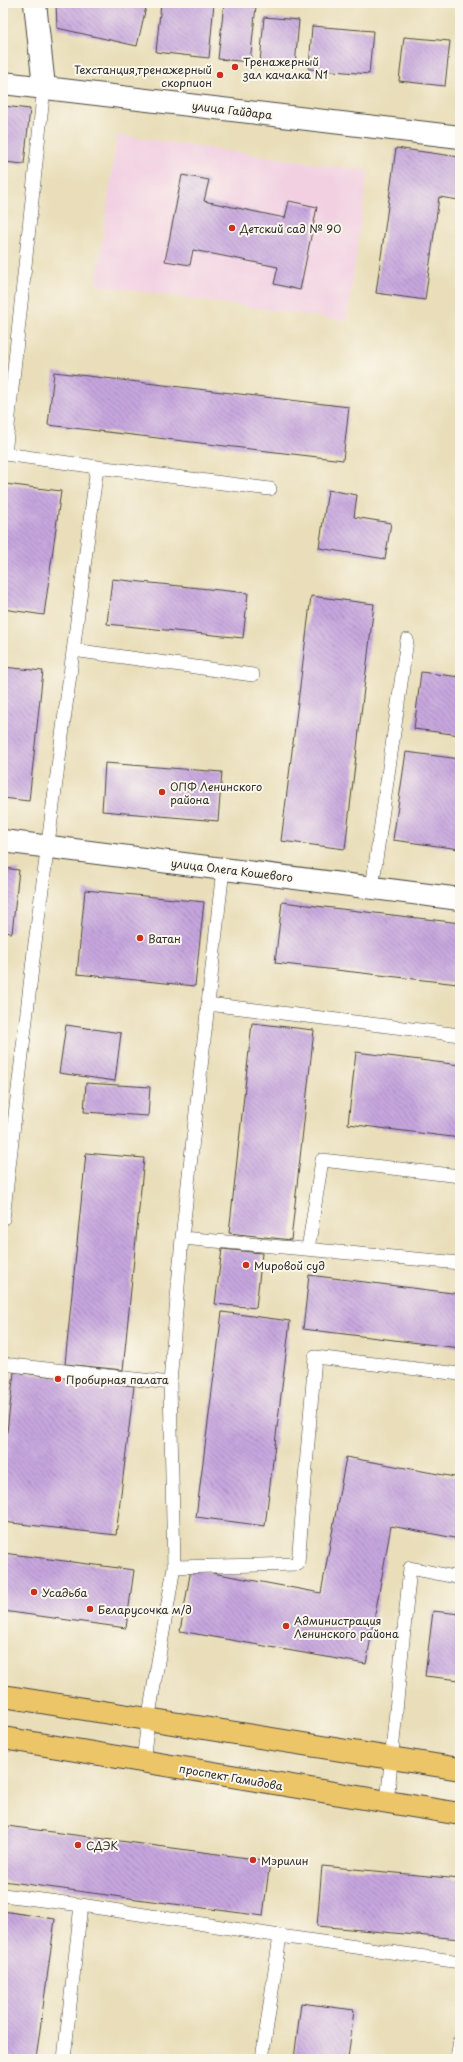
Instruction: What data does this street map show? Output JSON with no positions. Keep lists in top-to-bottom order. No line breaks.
{"streets":{"main road":["проспект Гамидова"],"street":["улица Гайдара","улица Олега Кошевого"]},"places":["Тренажерный зал качалка N1","Техстанция,тренажерный скорпион","Детский сад № 90","ОПФ Ленинского района","Ватан","Мировой суд","Пробирная палата","Усадьба","Беларусочка м/д","Администрация Ленинского района","СДЭК","Мэрилин"]}
